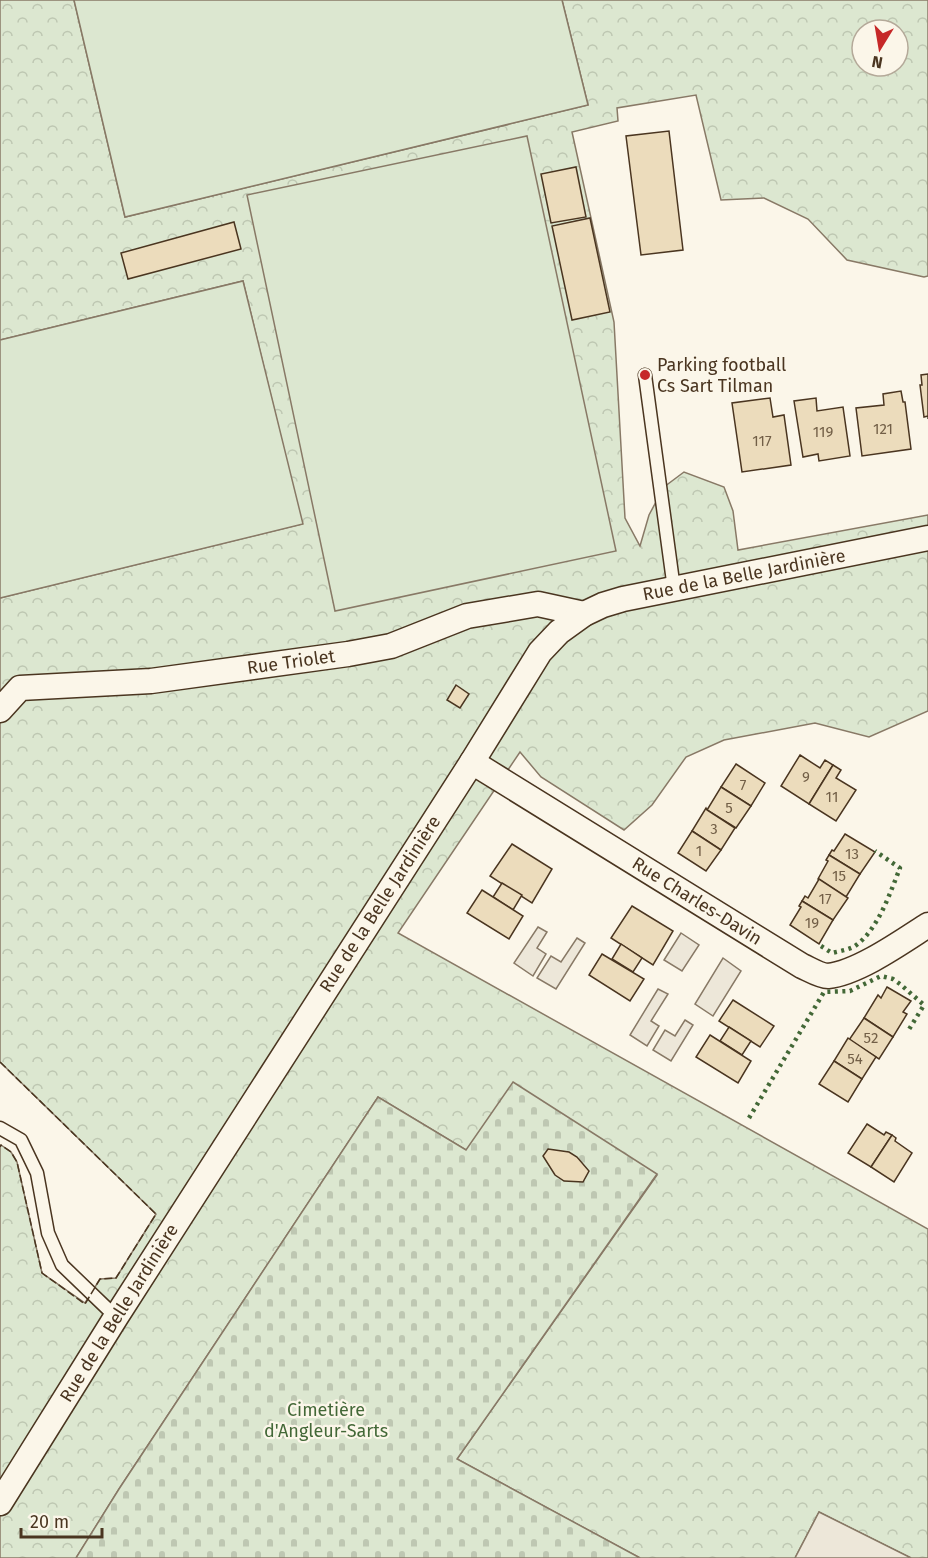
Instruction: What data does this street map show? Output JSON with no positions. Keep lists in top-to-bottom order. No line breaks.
{"streets":{"street":["Rue de la Belle Jardinière","Rue Triolet","Rue Charles-Davin"]},"crossings":[["Rue de la Belle Jardinière","Rue Triolet"],["Rue de la Belle Jardinière","Rue Charles-Davin"]],"parks":["Cimetière d'Angleur-Sarts"],"places":["Parking football Cs Sart Tilman"],"house_numbers":["121","119","117","9","7","11","5","3","1","13","15","17","19","52","54"],"scale_bar":"20 m","north":"bottom"}
